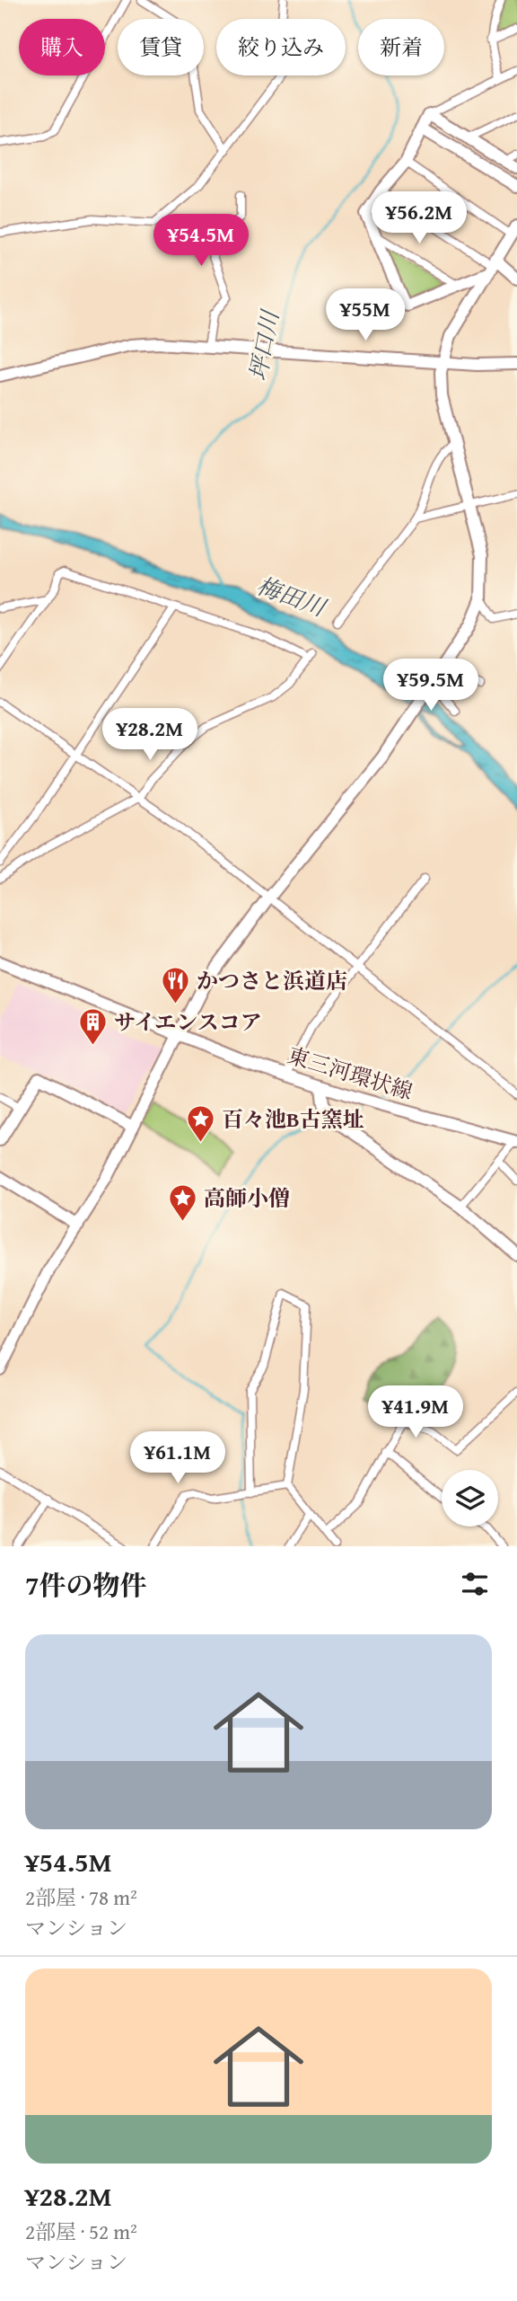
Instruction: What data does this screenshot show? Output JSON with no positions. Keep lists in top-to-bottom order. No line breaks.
{"streets":{"street":["東三河環状線"]},"water":["坪口川","梅田川"],"places":{"restaurant":["かつさと浜道店"],"building":["サイエンスコア"],"place":["百々池B古窯址","高師小僧"]},"page":{"chip":["購入","賃貸","絞り込み","新着"],"price":["¥56.2M","¥54.5M","¥55M","¥59.5M","¥28.2M","¥41.9M","¥61.1M"],"heading":"7件の物件","list":[{"name":"¥54.5M","note":"2部屋 · 78 m² · マンション"},{"name":"¥28.2M","note":"2部屋 · 52 m² · マンション"}]}}
